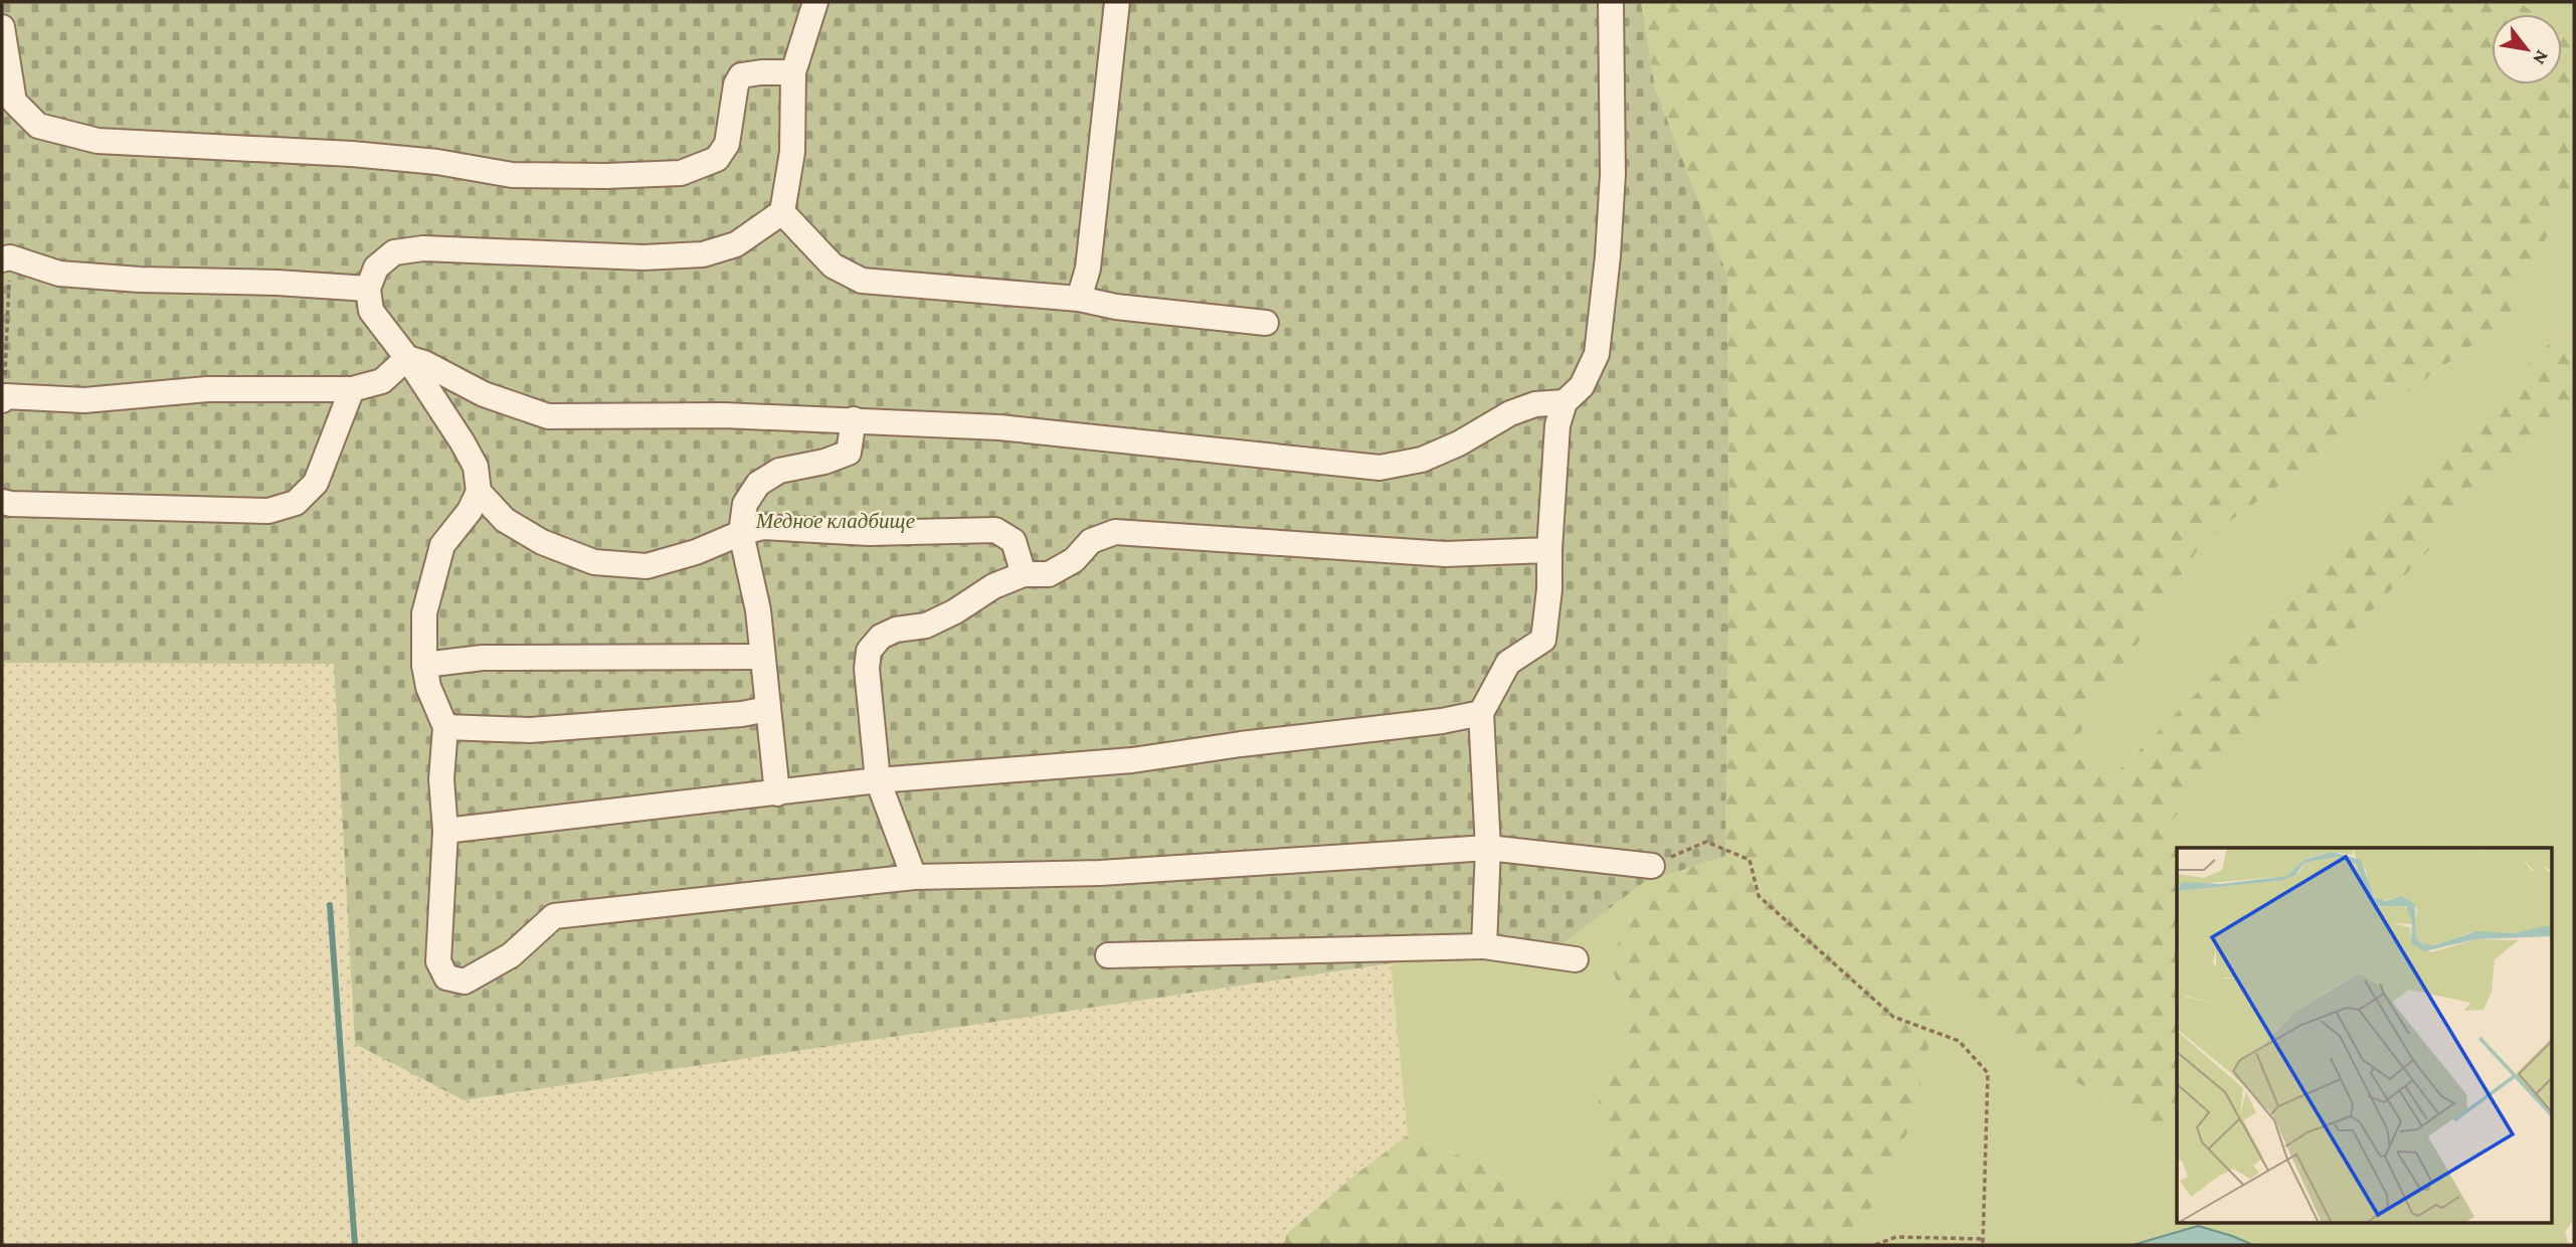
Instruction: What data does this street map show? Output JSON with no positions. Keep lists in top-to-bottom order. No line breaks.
{"parks":["Медное кладбище"],"north":"bottom right"}
